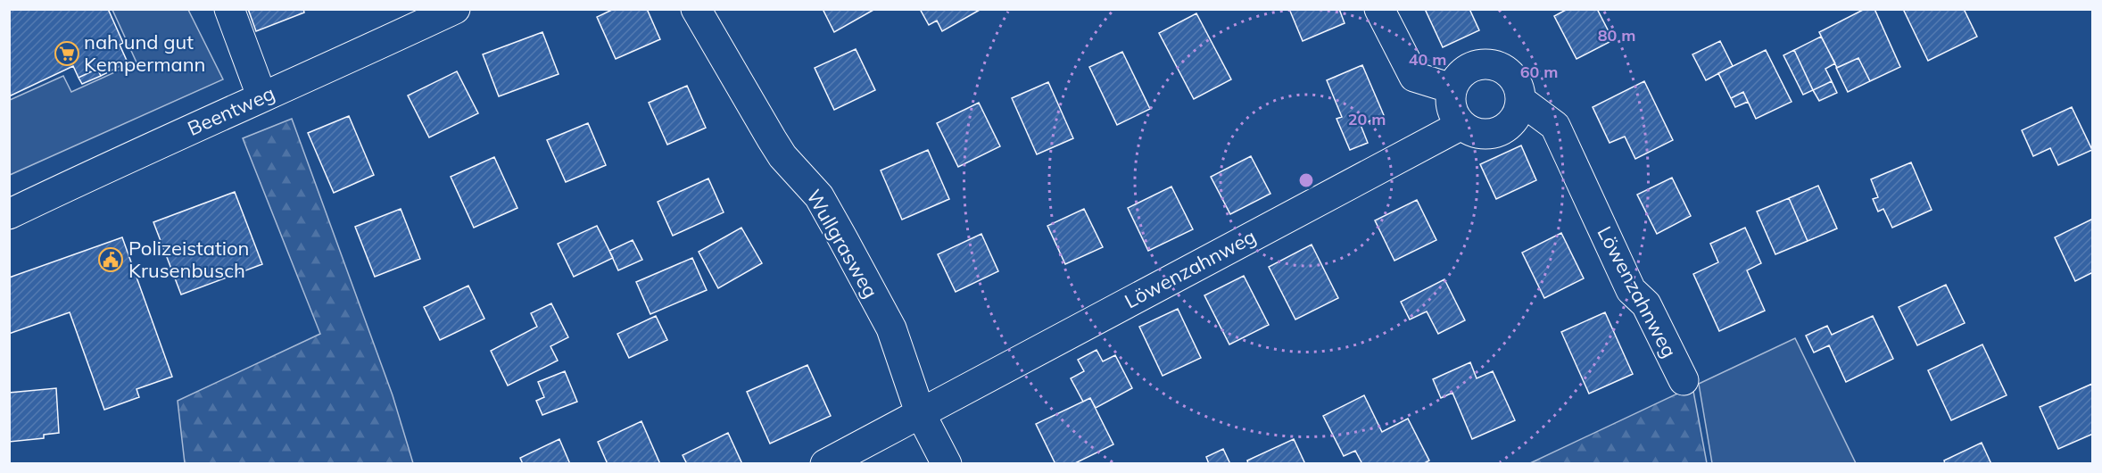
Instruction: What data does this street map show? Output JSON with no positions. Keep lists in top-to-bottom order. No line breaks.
{"streets":{"street":["Beentweg","Wullgrasweg","Löwenzahnweg"]},"crossings":[["Wullgrasweg","Löwenzahnweg"]],"places":{"supermarket":["nah und gut Kempermann"],"public building":["Polizeistation Krusenbusch"]},"rings":["80 m","40 m","60 m","20 m"]}
